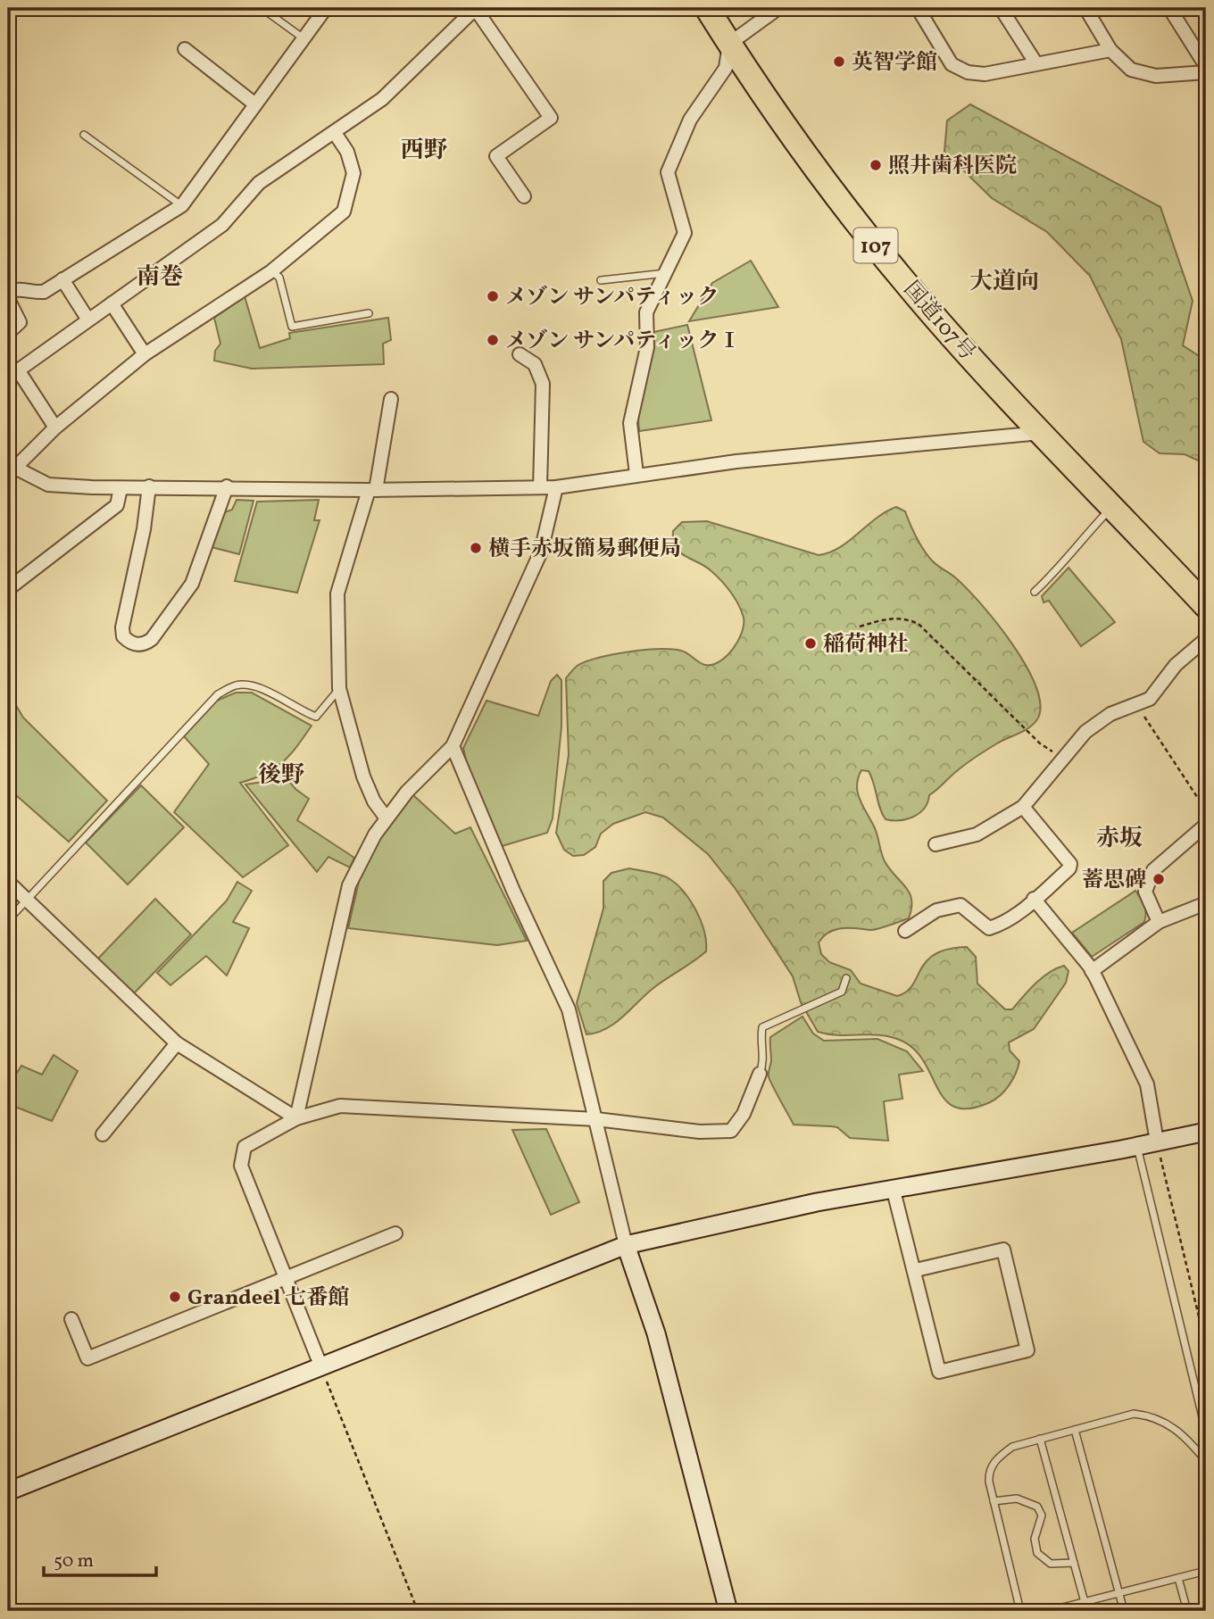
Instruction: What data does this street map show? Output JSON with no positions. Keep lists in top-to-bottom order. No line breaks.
{"streets":{"highway":["107","国道107号"]},"districts":["西野","南巻","大道向","後野","赤坂"],"places":["英智学館","照井歯科医院","メゾン サンパティック","メゾン サンパティックⅠ","横手赤坂簡易郵便局","稲荷神社","蓄思碑","Grandeel 七番館"],"scale_bar":"50 m"}
